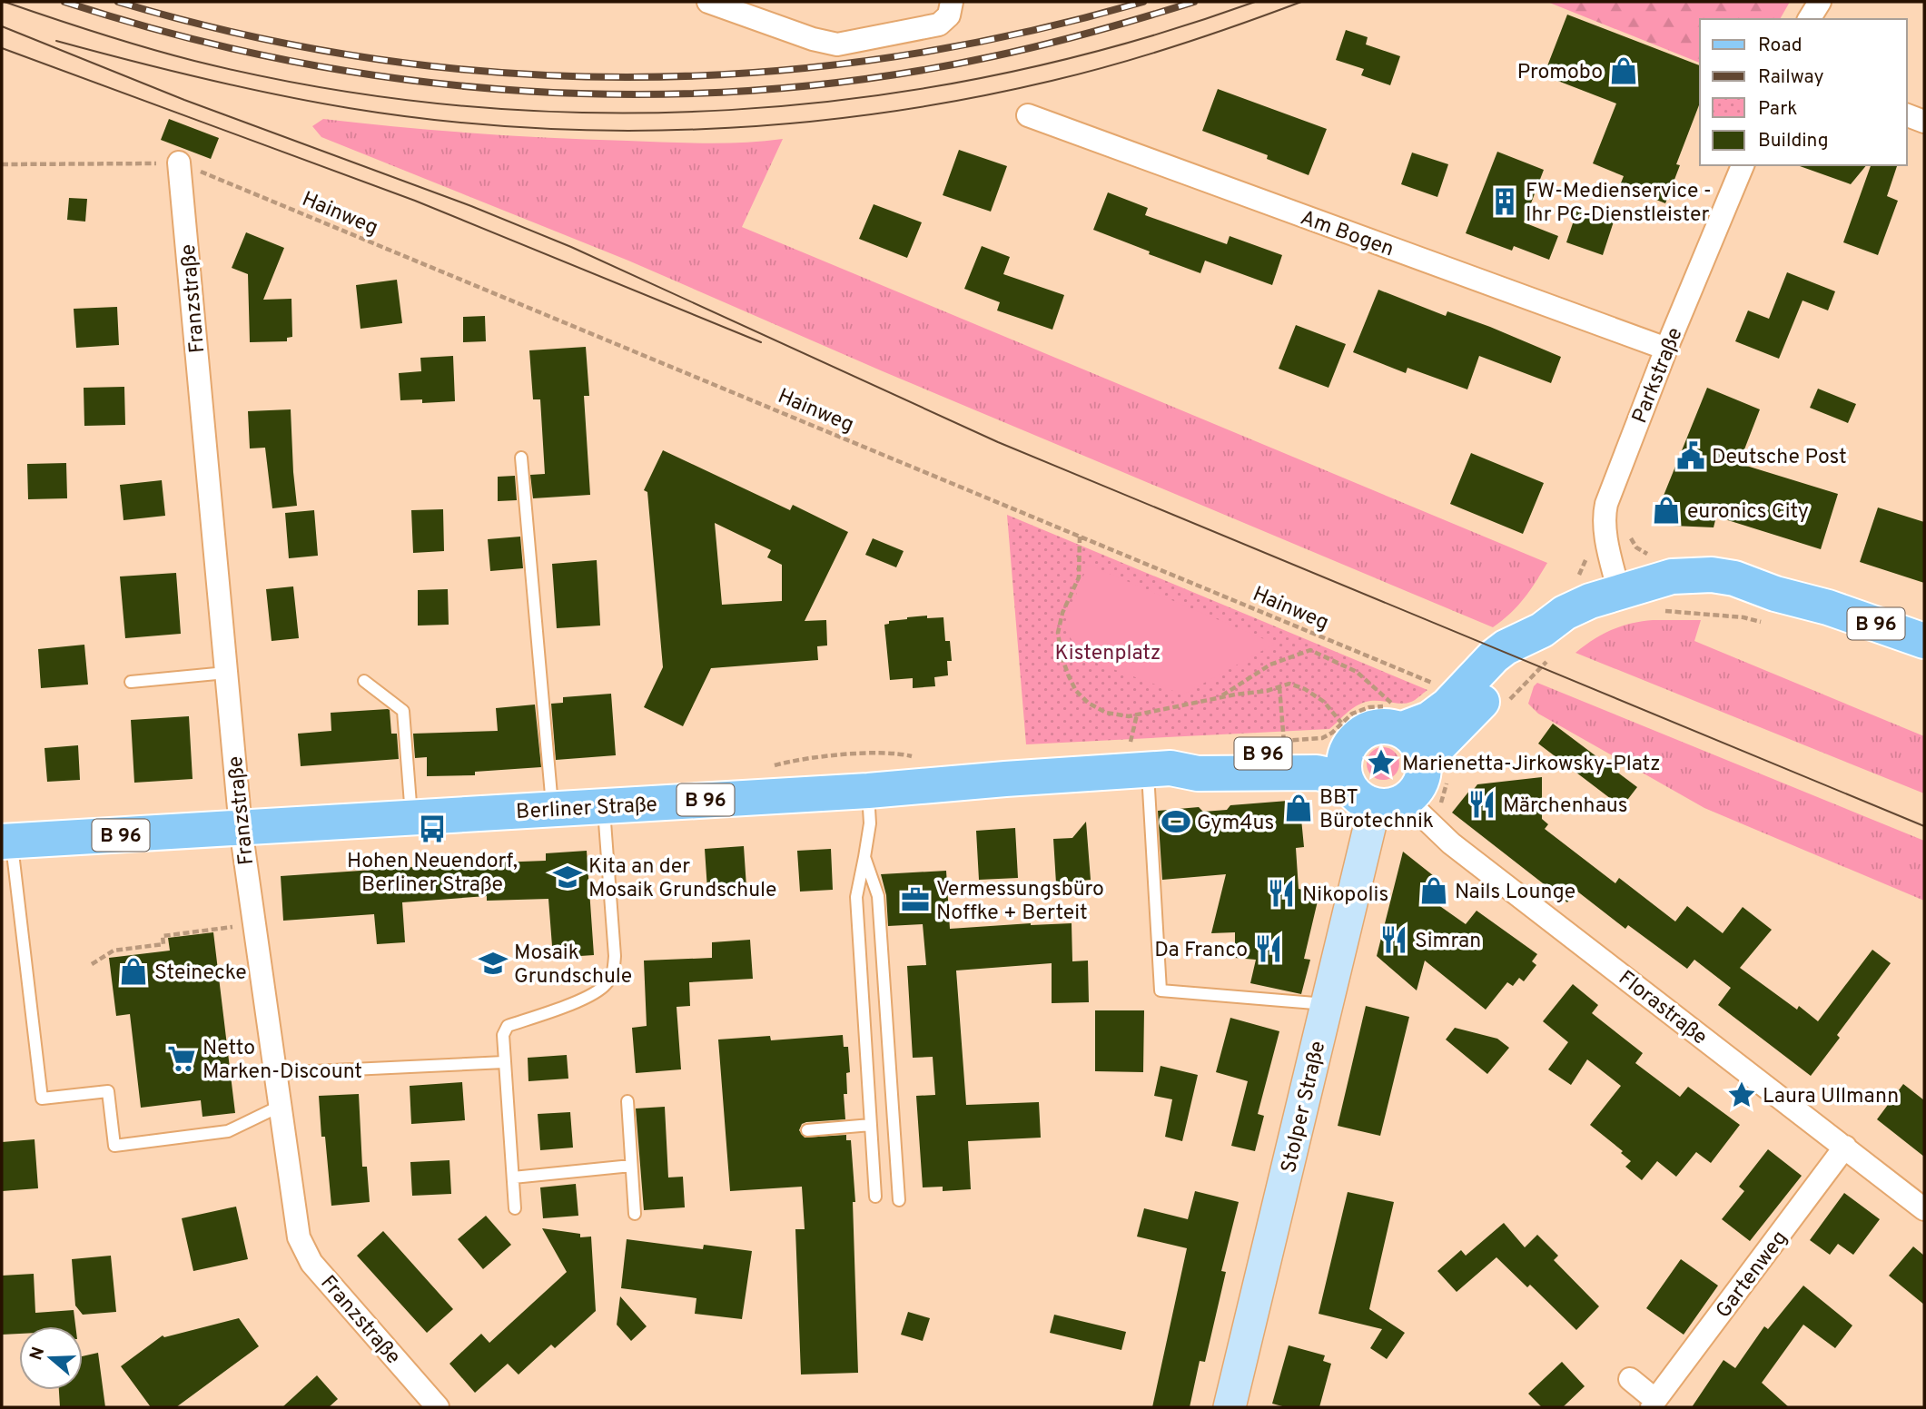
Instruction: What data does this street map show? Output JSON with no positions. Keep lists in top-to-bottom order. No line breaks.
{"streets":{"main road":["B 96","Berliner Straße","Stolper Straße"],"street":["Am Bogen","Franzstraße","Parkstraße","Florastraße","Gartenweg"],"path":["Hainweg"]},"crossings":[["Hainweg","Franzstraße"],["Am Bogen","Parkstraße"],["Franzstraße","Berliner Straße"],["Parkstraße","B 96"],["B 96","Berliner Straße"],["B 96","Florastraße"],["B 96","Stolper Straße"],["Berliner Straße","Florastraße"],["Berliner Straße","Stolper Straße"],["Florastraße","Stolper Straße"],["Florastraße","Gartenweg"]],"parks":["Kistenplatz"],"places":{"shop":["Promobo","euronics City","BBT Bürotechnik","Nails Lounge","Steinecke"],"building":["FW-Medienservice - Ihr PC-Dienstleister"],"public building":["Deutsche Post"],"place":["Marienetta-Jirkowsky-Platz","Laura Ullmann"],"restaurant":["Märchenhaus","Nikopolis","Simran","Da Franco"],"sports":["Gym4us"],"bus stop":["Hohen Neuendorf, Berliner Straße"],"school or university":["Kita an der Mosaik Grundschule","Mosaik Grundschule"],"office":["Vermessungsbüro Noffke + Berteit"],"supermarket":["Netto Marken-Discount"]},"legend":["Road","Railway","Park","Building"],"north":"left"}
